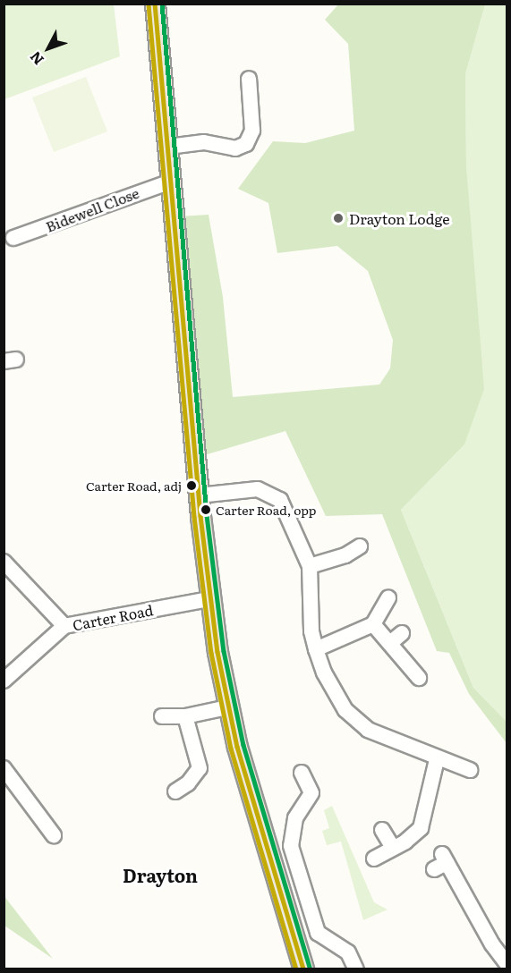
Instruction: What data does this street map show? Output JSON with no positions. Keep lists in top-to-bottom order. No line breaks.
{"streets":{"street":["Bidewell Close","Carter Road"]},"districts":["Drayton"],"places":["Drayton Lodge","Carter Road, adj","Carter Road, opp"],"north":"bottom left"}
